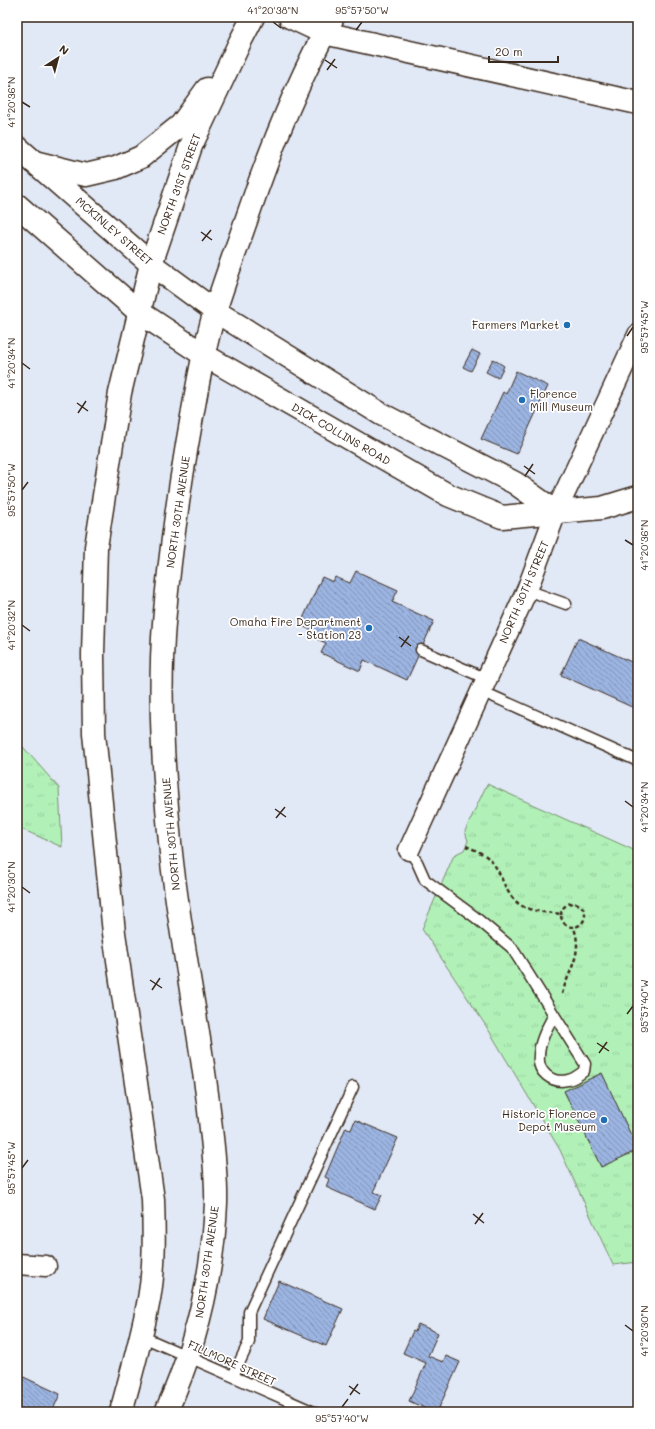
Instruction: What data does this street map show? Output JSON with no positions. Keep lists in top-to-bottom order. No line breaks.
{"streets":{"main road":["NORTH 31ST STREET","MCKINLEY STREET","DICK COLLINS ROAD","NORTH 30TH AVENUE"],"street":["NORTH 30TH STREET"],"lane":["FILLMORE STREET"]},"crossings":[["NORTH 31ST STREET","MCKINLEY STREET"],["NORTH 31ST STREET","DICK COLLINS ROAD"],["MCKINLEY STREET","NORTH 30TH AVENUE"],["DICK COLLINS ROAD","NORTH 30TH AVENUE"],["DICK COLLINS ROAD","NORTH 30TH STREET"],["NORTH 30TH AVENUE","FILLMORE STREET"]],"places":["Farmers Market","Florence Mill Museum","Omaha Fire Department - Station 23","Historic Florence Depot Museum"],"scale_bar":"20 m","north":"top right","coordinates":["41°20'38\"N","95°57'50\"W","41°20'36\"N","95°57'45\"W","41°20'34\"N","41°20'32\"N","41°20'30\"N","95°57'40\"W"]}
